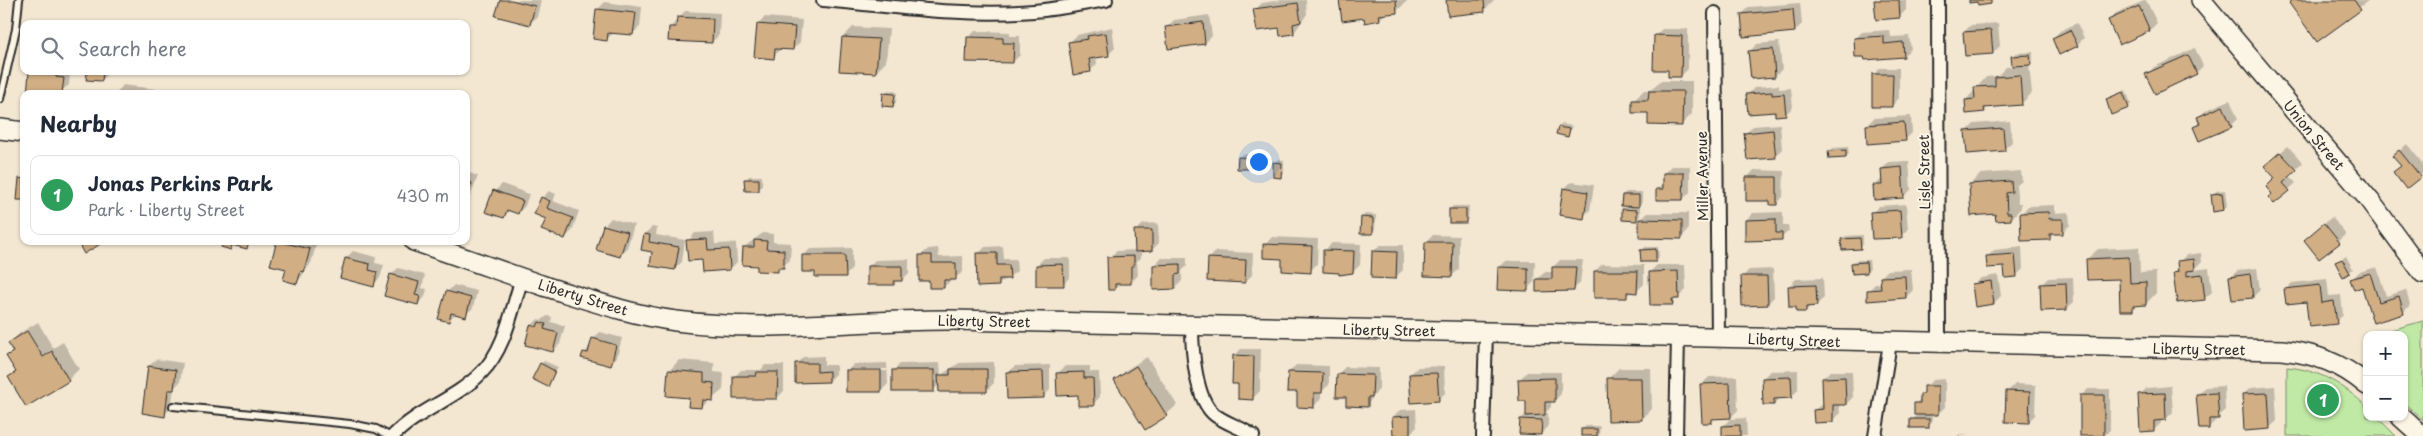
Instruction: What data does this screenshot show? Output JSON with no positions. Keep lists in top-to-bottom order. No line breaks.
{"streets":{"main road":["Union Street","Liberty Street"],"street":["Lisle Street","Miller Avenue"]},"crossings":[["Lisle Street","Liberty Street"],["Miller Avenue","Liberty Street"]],"page":{"search":"Search here","heading":"Nearby","list":[{"mark":"1","name":"Jonas Perkins Park","note":"Park · Liberty Street","value":"430 m"}],"map_buttons":["+","−"],"pins":"1"}}
